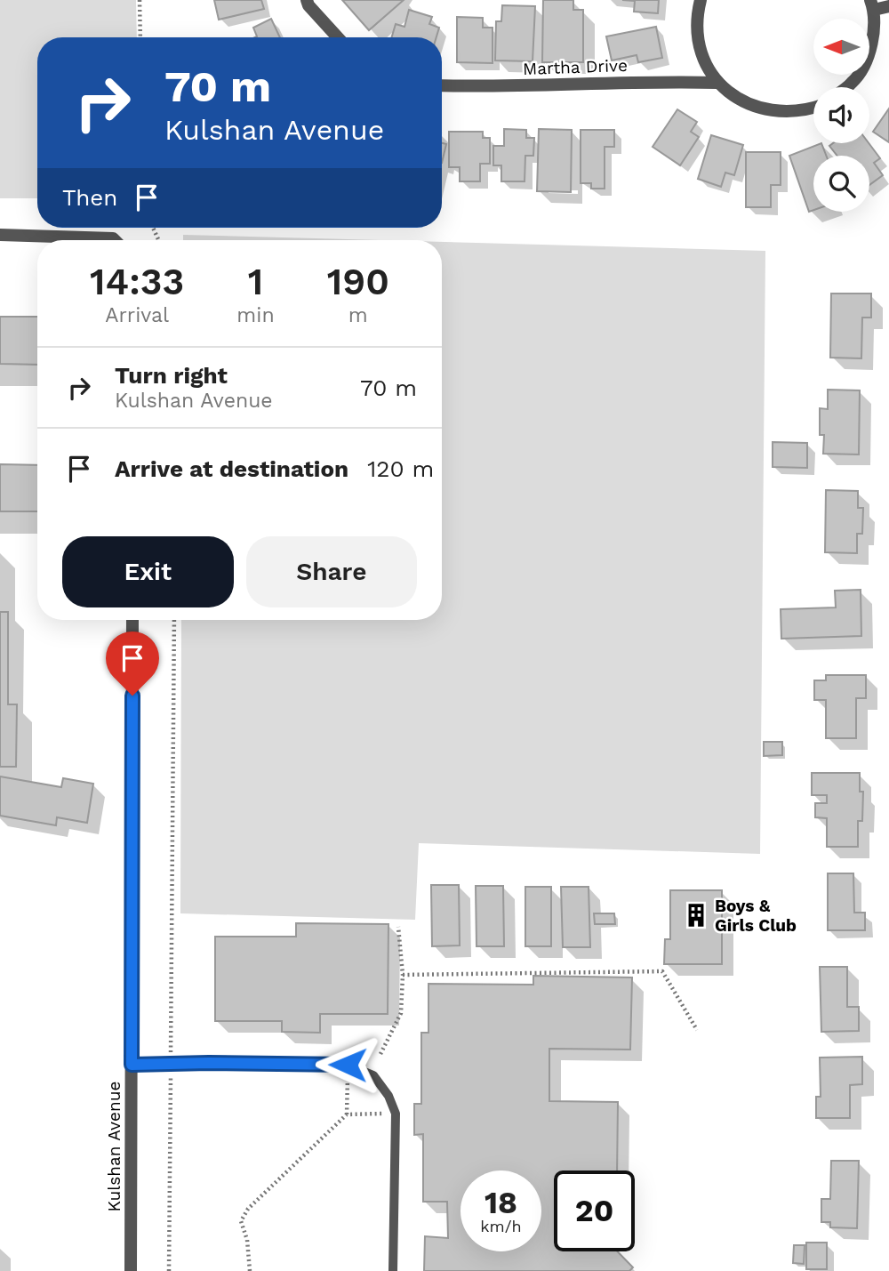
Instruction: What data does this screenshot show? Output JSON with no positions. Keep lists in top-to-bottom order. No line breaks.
{"streets":{"street":["Martha Drive","Kulshan Avenue"]},"places":{"building":["Boys & Girls Club"]},"north":"left","page":{"turn":["70 m","Kulshan Avenue"],"then":"Then","eta":["14:33","Arrival","1","min","190","m"],"list":[{"name":"Turn right","note":"Kulshan Avenue","value":"70 m"},{"name":"Arrive at destination","value":"120 m"}],"buttons":["Exit","Share"],"speed":"18 km/h","limit":"20"}}
